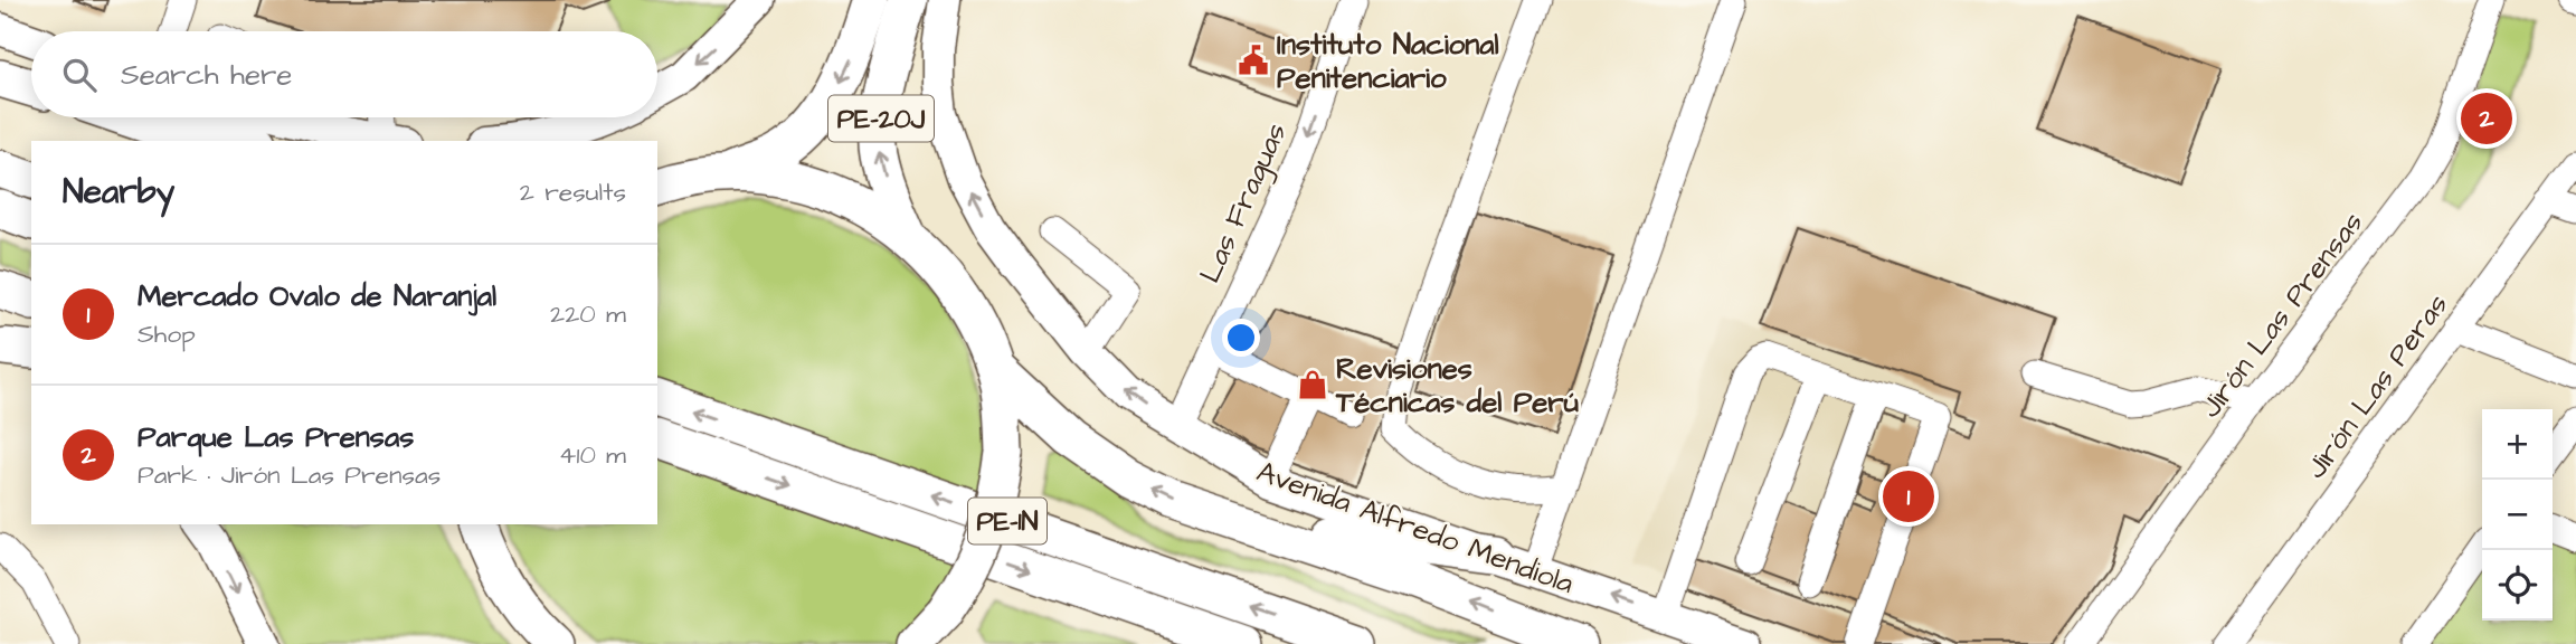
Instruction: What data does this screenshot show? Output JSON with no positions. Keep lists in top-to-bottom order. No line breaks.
{"streets":{"highway":["PE-20J","PE-1N"],"main road":["Avenida Alfredo Mendiola"],"street":["Las Fraguas","Jirón Las Prensas","Jirón Las Peras"]},"crossings":[["Las Fraguas","Avenida Alfredo Mendiola"]],"one_way":["Las Fraguas","Avenida Alfredo Mendiola"],"places":{"public building":["Instituto Nacional Penitenciario"],"shop":["Revisiones Técnicas del Perú"]},"page":{"search":"Search here","pins":["2","1"],"heading":["Nearby","2 results"],"list":[{"mark":"1","name":"Mercado Ovalo de Naranjal","note":"Shop","value":"220 m"},{"mark":"2","name":"Parque Las Prensas","note":"Park · Jirón Las Prensas","value":"410 m"}],"map_buttons":["+","−"]}}
